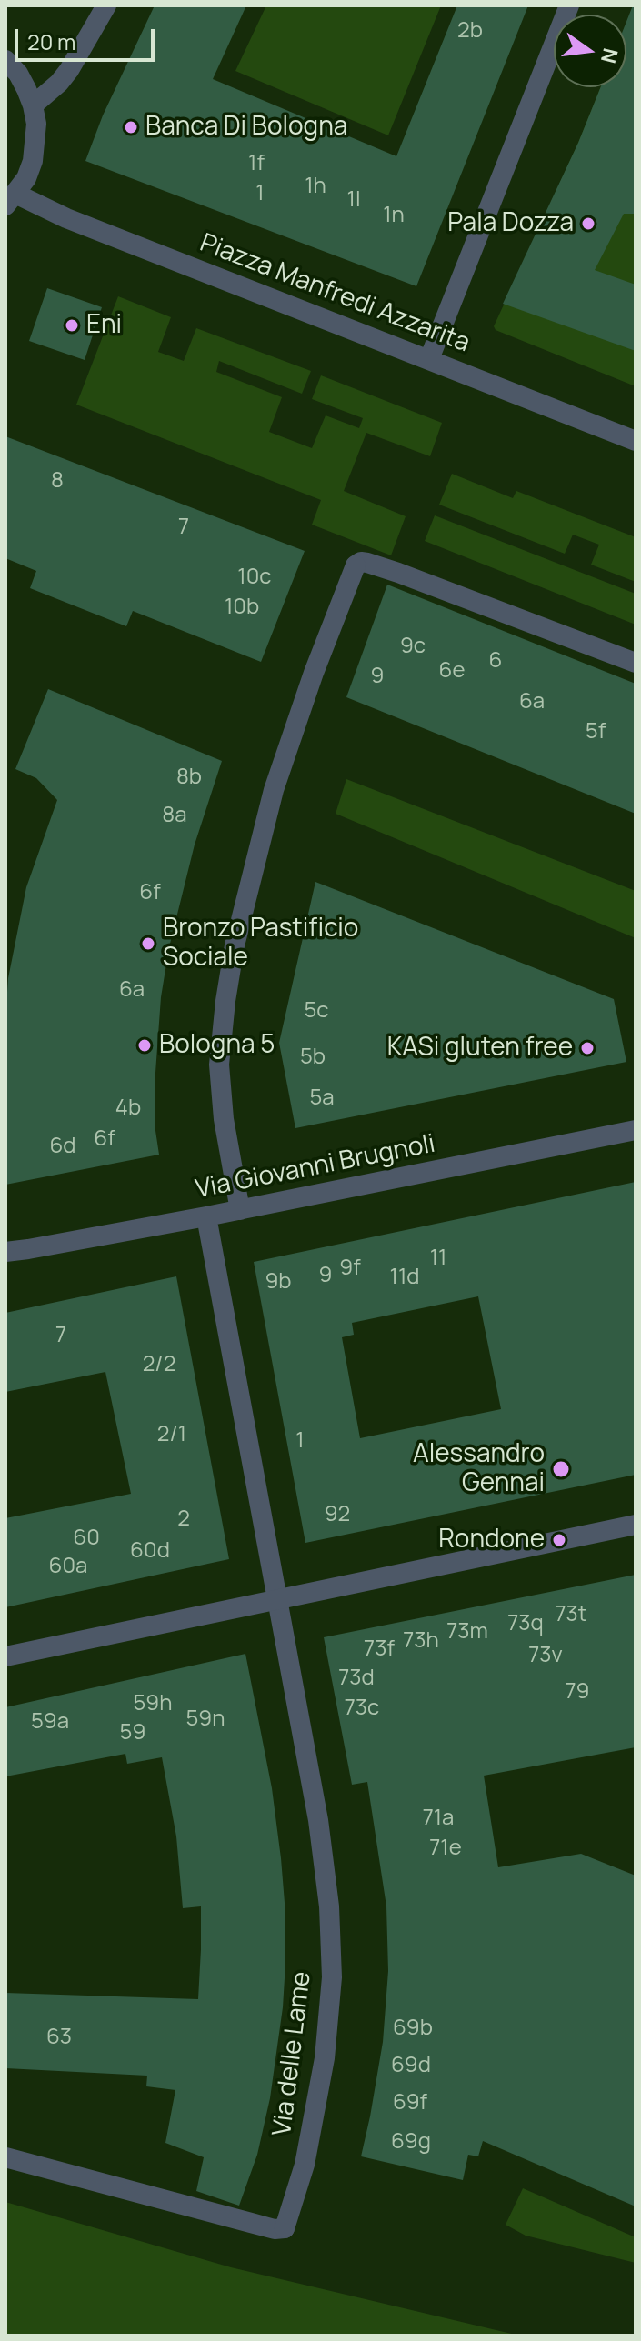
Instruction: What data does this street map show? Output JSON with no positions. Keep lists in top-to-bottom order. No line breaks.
{"streets":{"street":["Piazza Manfredi Azzarita","Via Giovanni Brugnoli","Via delle Lame"]},"crossings":[["Via Giovanni Brugnoli","Via delle Lame"]],"places":["Banca Di Bologna","Pala Dozza","Eni","Bronzo Pastificio Sociale","Bologna 5","KASi gluten free","Alessandro Gennai","Rondone"],"house_numbers":["2b","1f","1h","1","1l","1n","8","7","10c","10b","9c","6","6e","9","6a","5f","8b","8a","6f","6a","5c","5b","5a","4b","6f","6d","11","9f","9","11d","9b","7","2/2","2/1","1","92","2","60","60d","60a","73t","73q","73m","73h","73f","73v","73d","79","59h","73c","59n","59a","59","71a","71e","69b","63","69d","69f","69g"],"scale_bar":"20 m","north":"right"}
